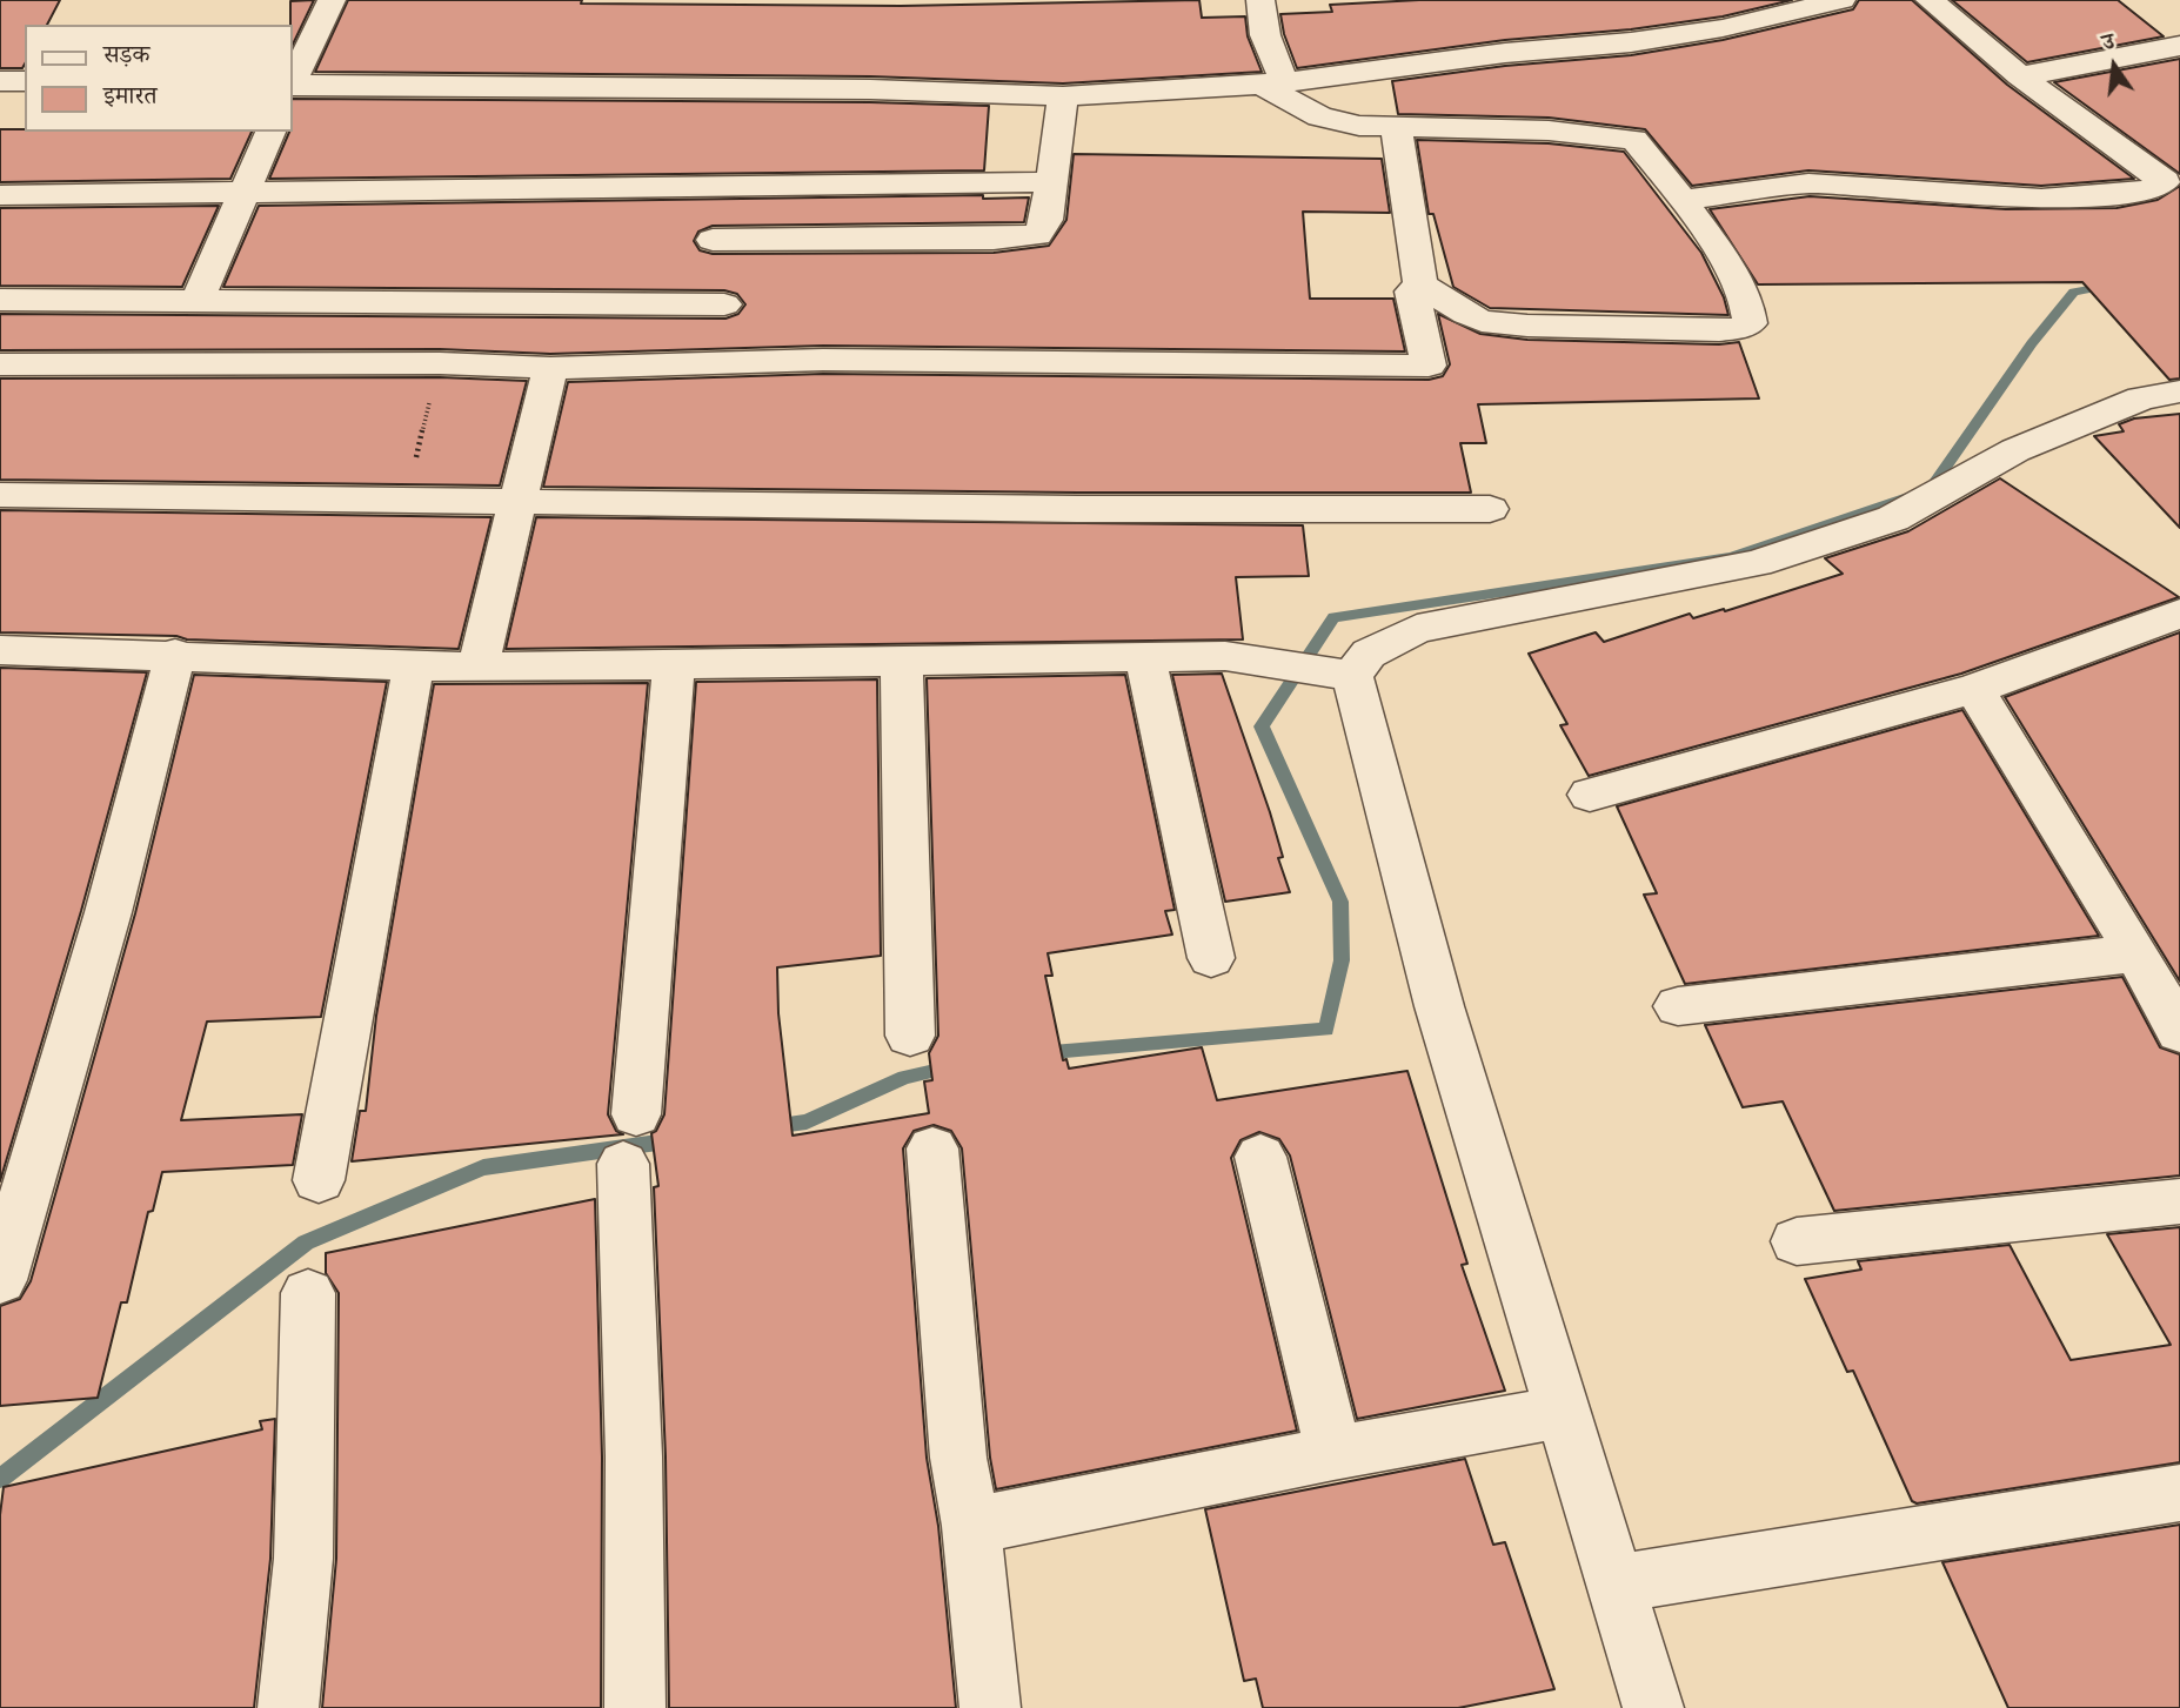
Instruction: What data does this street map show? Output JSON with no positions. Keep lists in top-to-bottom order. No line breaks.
{"legend":["सड़क","इमारत"],"north":"top"}
